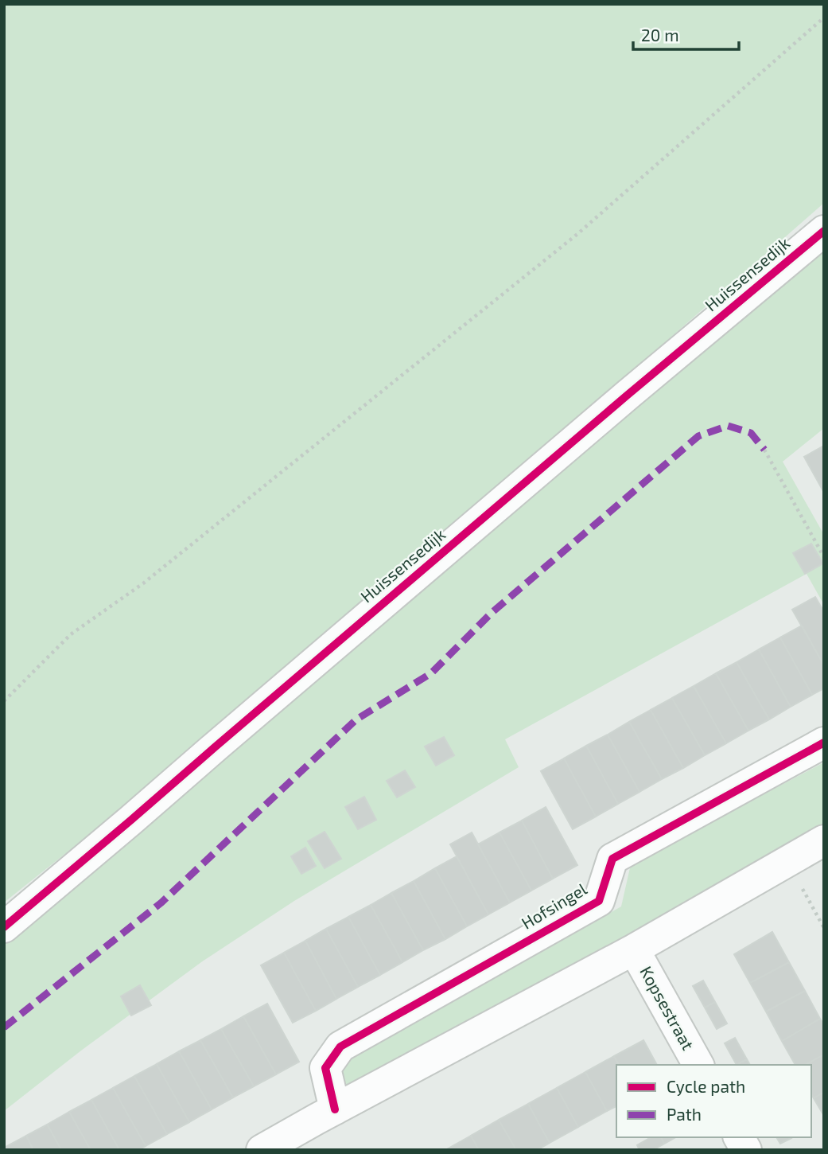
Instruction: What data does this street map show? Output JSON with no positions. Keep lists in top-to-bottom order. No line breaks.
{"streets":{"street":["Huissensedijk","Hofsingel","Kopsestraat"]},"legend":["Cycle path","Path"],"scale_bar":"20 m"}
